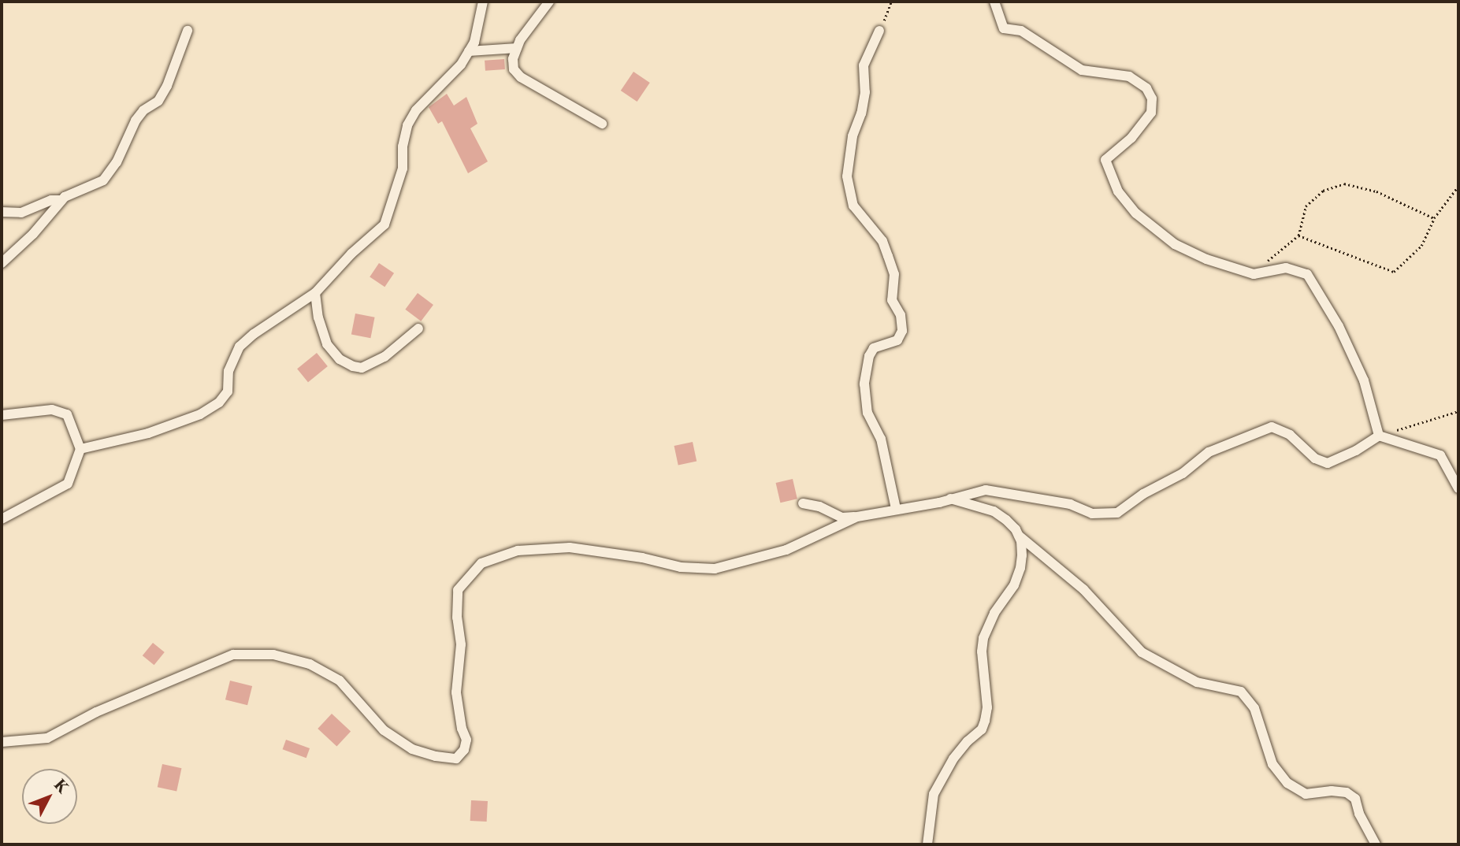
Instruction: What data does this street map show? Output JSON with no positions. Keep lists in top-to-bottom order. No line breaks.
{"north":"top right"}
